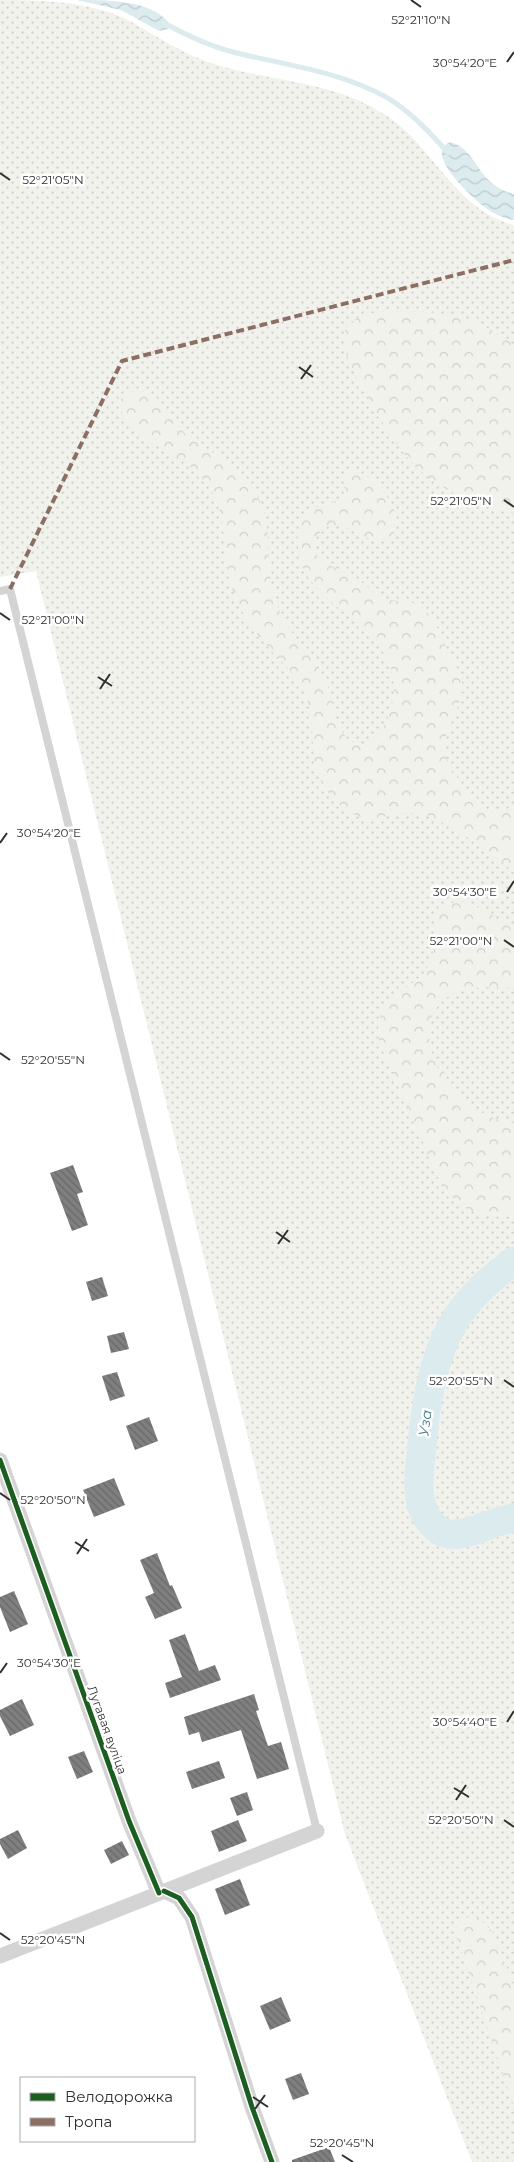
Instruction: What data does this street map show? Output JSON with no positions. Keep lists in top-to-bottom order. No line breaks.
{"streets":{"street":["Лугавая вуліца"]},"water":["Уза"],"legend":["Велодорожка","Тропа"],"coordinates":["52°21'10\"N","30°54'20\"E","52°21'05\"N","52°21'00\"N","30°54'30\"E","52°20'55\"N","52°20'50\"N","30°54'40\"E","52°20'45\"N"]}
